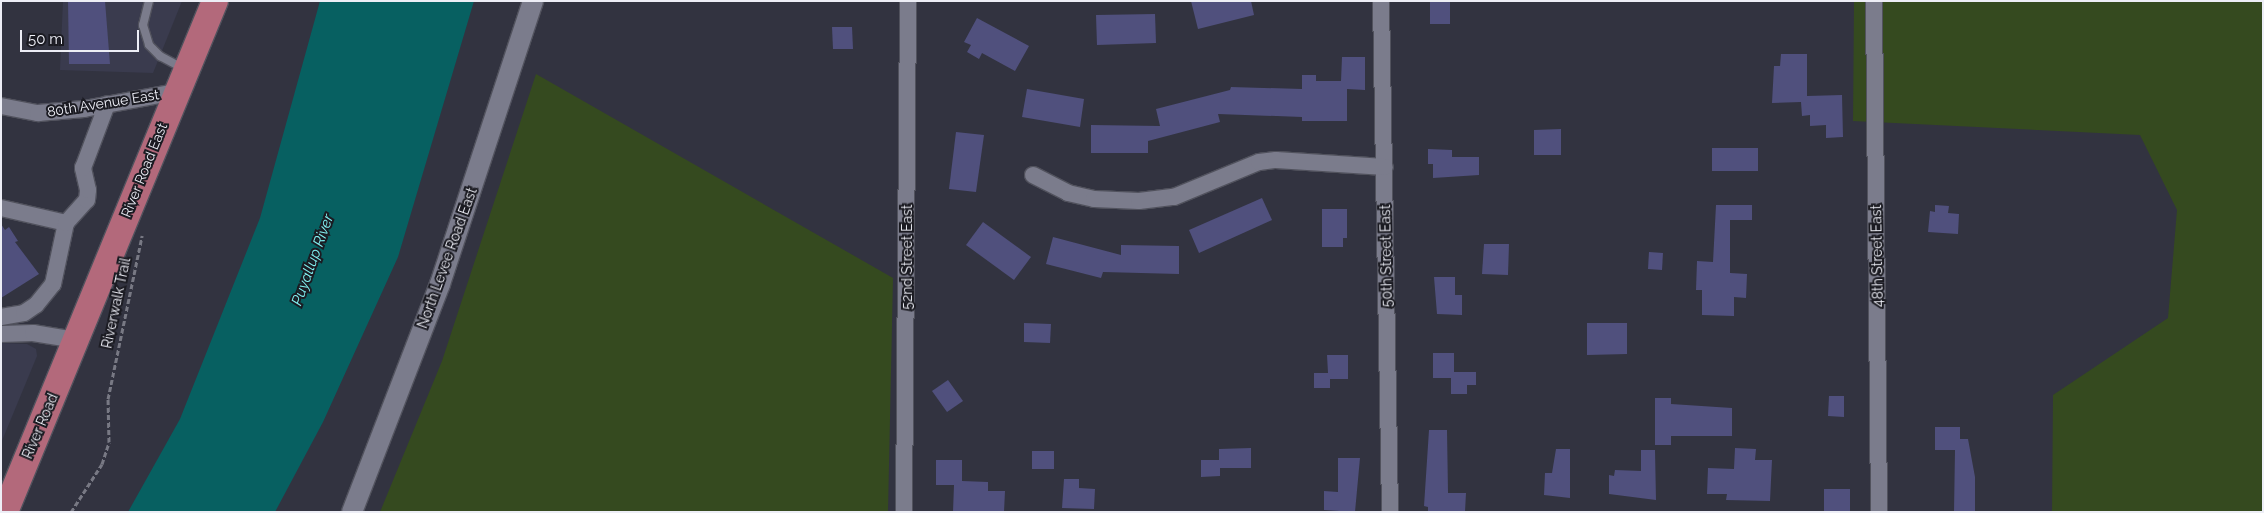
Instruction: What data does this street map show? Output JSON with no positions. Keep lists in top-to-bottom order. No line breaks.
{"streets":{"main road":["River Road East","River Road"],"street":["80th Avenue East","50th Street East","48th Street East","52nd Street East","North Levee Road East"],"path":["Riverwalk Trail"]},"crossings":[["80th Avenue East","River Road East"],["River Road East","River Road"]],"water":["Puyallup River"],"scale_bar":"50 m"}
